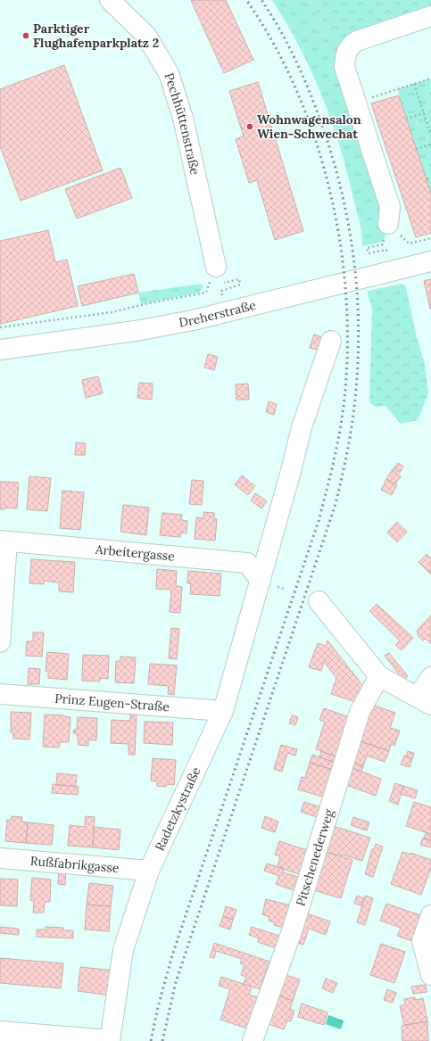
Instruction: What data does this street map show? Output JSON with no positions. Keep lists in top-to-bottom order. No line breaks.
{"streets":{"street":["Pechhüttenstraße","Dreherstraße","Arbeitergasse","Prinz Eugen-Straße","Radetzkystraße","Pitschenederweg","Rußfabrikgasse"]},"crossings":[["Arbeitergasse","Radetzkystraße"],["Prinz Eugen-Straße","Radetzkystraße"],["Radetzkystraße","Rußfabrikgasse"]],"places":["Parktiger Flughafenparkplatz 2","Wohnwagensalon Wien-Schwechat"]}
